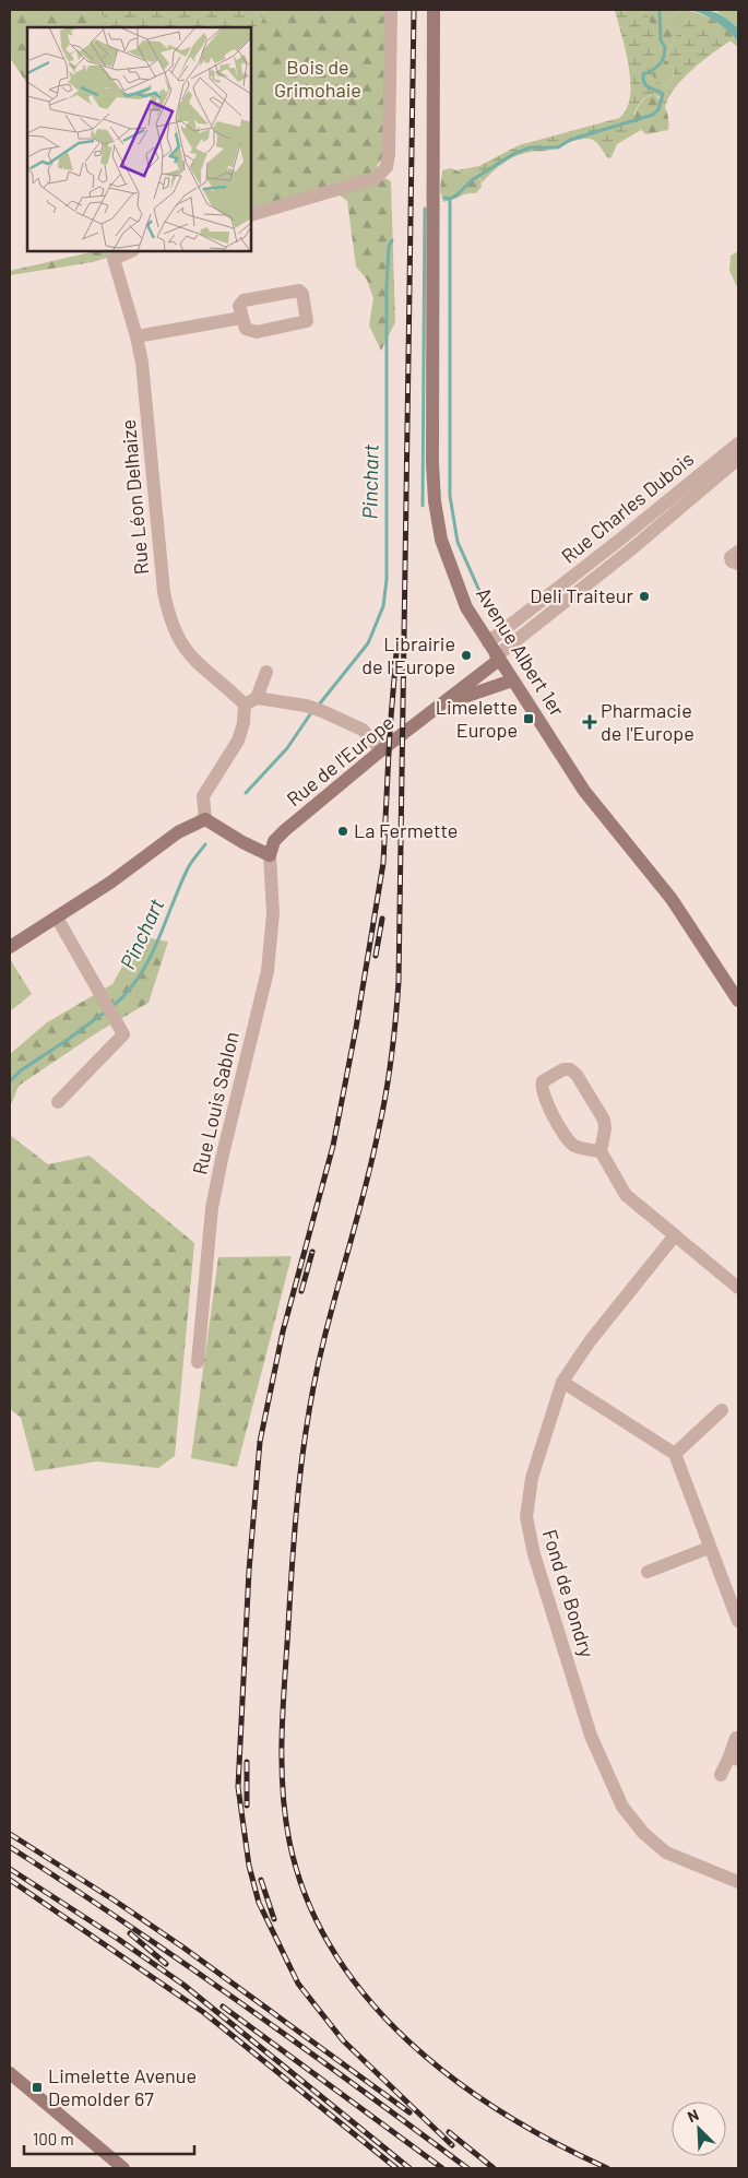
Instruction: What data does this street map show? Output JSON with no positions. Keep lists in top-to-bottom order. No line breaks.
{"streets":{"main road":["Avenue Albert 1er","Rue de l'Europe"],"street":["Rue Léon Delhaize","Rue Charles Dubois","Rue Louis Sablon","Fond de Bondry"]},"crossings":[["Rue Charles Dubois","Avenue Albert 1er"],["Rue Charles Dubois","Rue de l'Europe"],["Avenue Albert 1er","Rue de l'Europe"],["Rue de l'Europe","Rue Louis Sablon"]],"water":["Pinchart"],"parks":["Bois de Grimohaie"],"places":{"other":["Deli Traiteur","Librairie de l'Europe","La Fermette"],"transit":["Limelette Europe","Limelette Avenue Demolder 67"],"health":["Pharmacie de l'Europe"]},"scale_bar":"100 m","north":"top left"}
